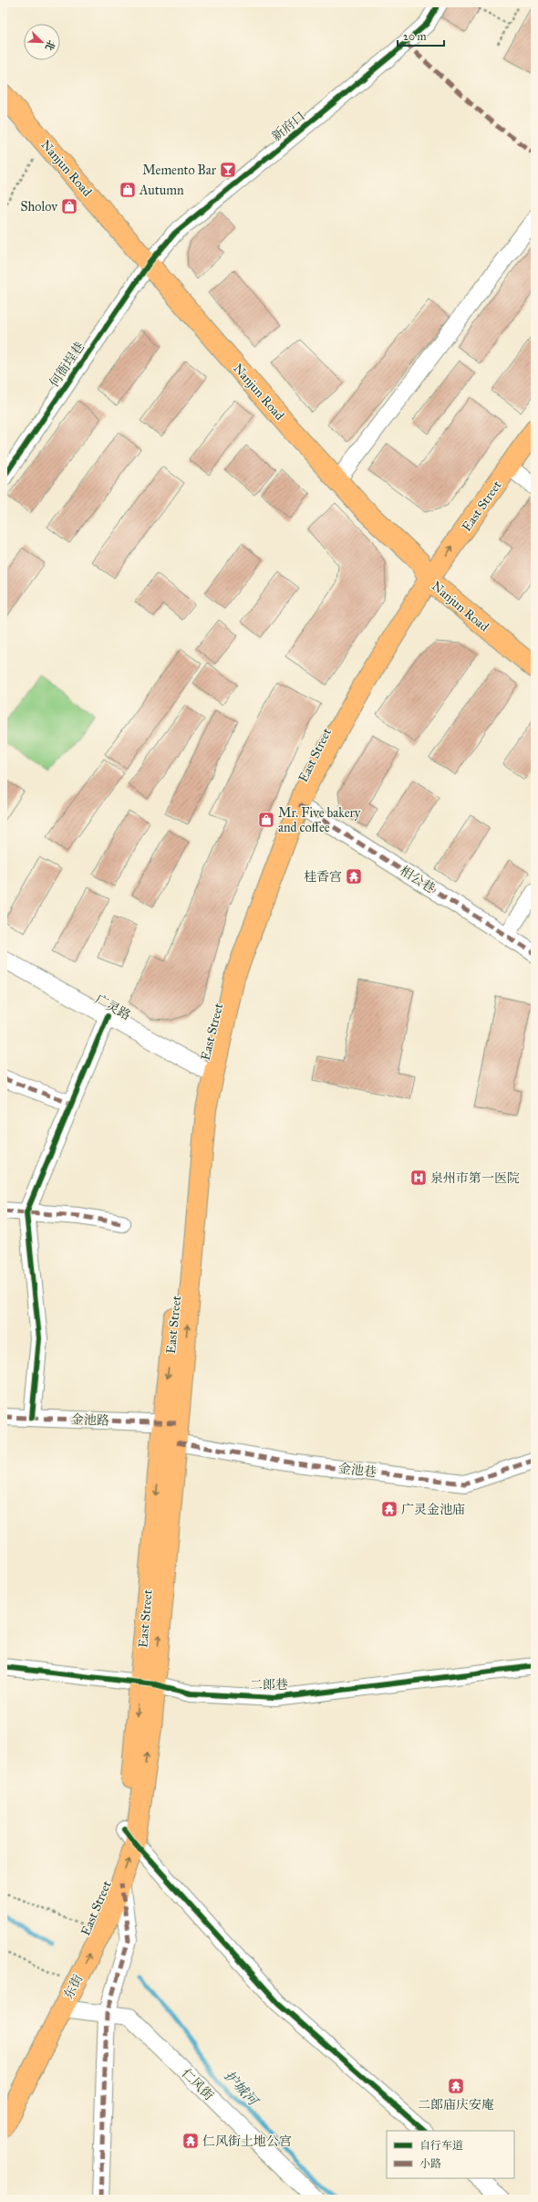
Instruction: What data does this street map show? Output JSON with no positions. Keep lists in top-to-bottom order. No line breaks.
{"streets":{"main road":["Nanjun Road","East Street","东街"],"street":["新府口","何衙埕巷","相公巷","广灵路","金池路","金池巷","二郎巷","仁风街"]},"crossings":[["新府口","Nanjun Road"],["新府口","何衙埕巷"],["Nanjun Road","何衙埕巷"],["Nanjun Road","East Street"],["East Street","相公巷"],["East Street","广灵路"],["East Street","金池路"],["East Street","金池巷"],["East Street","二郎巷"],["East Street","东街"],["金池路","金池巷"],["东街","仁风街"]],"one_way":["东街"],"water":["护城河"],"places":{"bar":["Memento Bar"],"shop":["Autumn","Sholov","Mr. Five bakery and coffee"],"temple":["桂香宫","广灵金池庙","二郎庙庆安庵","仁风街土地公宫"],"hospital":["泉州市第一医院"]},"legend":["自行车道","小路"],"scale_bar":"20 m","north":"bottom right"}
